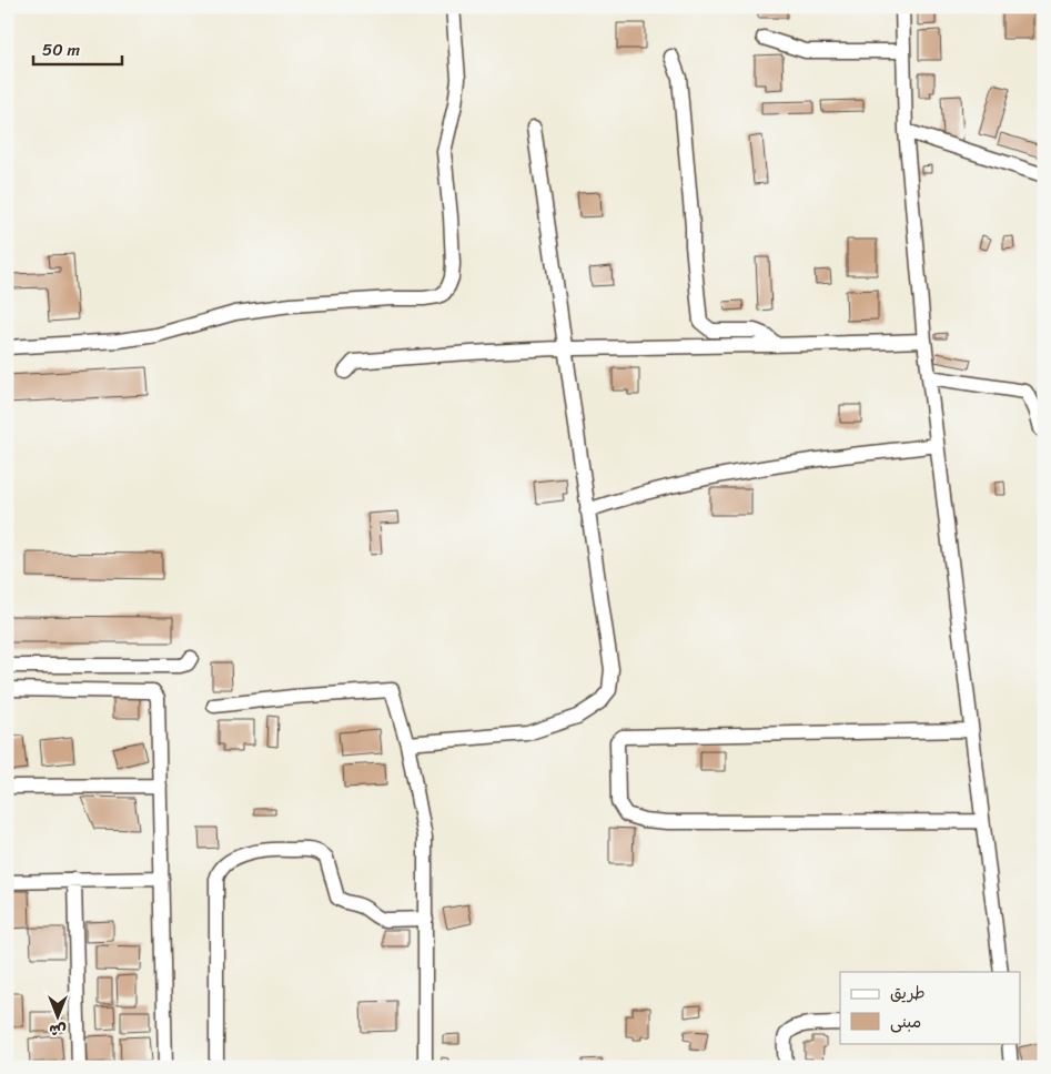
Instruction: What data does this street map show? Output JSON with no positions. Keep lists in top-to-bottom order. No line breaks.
{"legend":["طريق","مبنى"],"scale_bar":"50 m","north":"bottom"}
